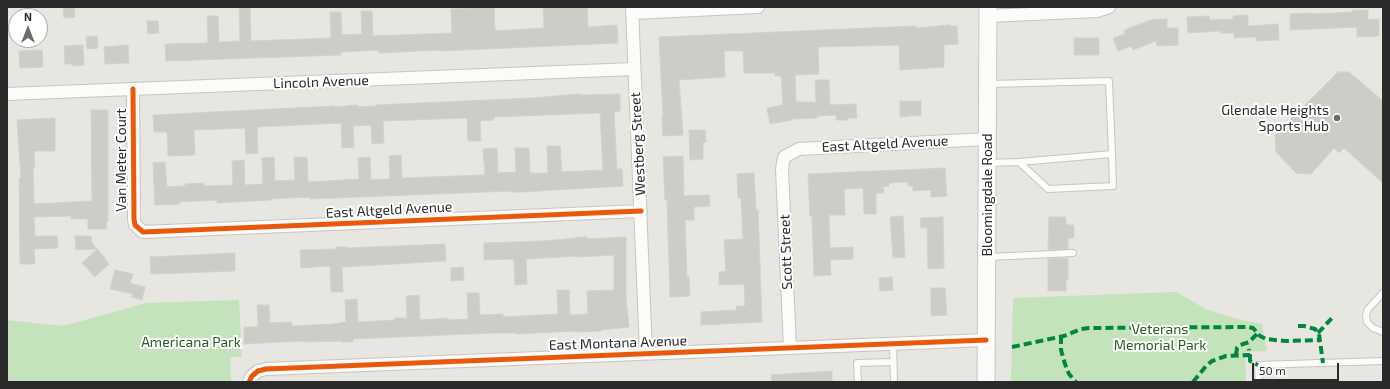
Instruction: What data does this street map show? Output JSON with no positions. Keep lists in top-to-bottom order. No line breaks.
{"streets":{"main road":["Bloomingdale Road"],"street":["Lincoln Avenue","Westberg Street","East Altgeld Avenue","Van Meter Court","Scott Street","East Montana Avenue"]},"crossings":[["Lincoln Avenue","Westberg Street"],["Lincoln Avenue","Van Meter Court"],["Westberg Street","East Altgeld Avenue"],["Westberg Street","East Montana Avenue"],["East Altgeld Avenue","Van Meter Court"],["East Altgeld Avenue","Bloomingdale Road"],["East Altgeld Avenue","Scott Street"],["Bloomingdale Road","East Montana Avenue"],["Scott Street","East Montana Avenue"]],"parks":["Veterans Memorial Park","Americana Park"],"places":["Glendale Heights Sports Hub"],"scale_bar":"50 m","north":"top"}
